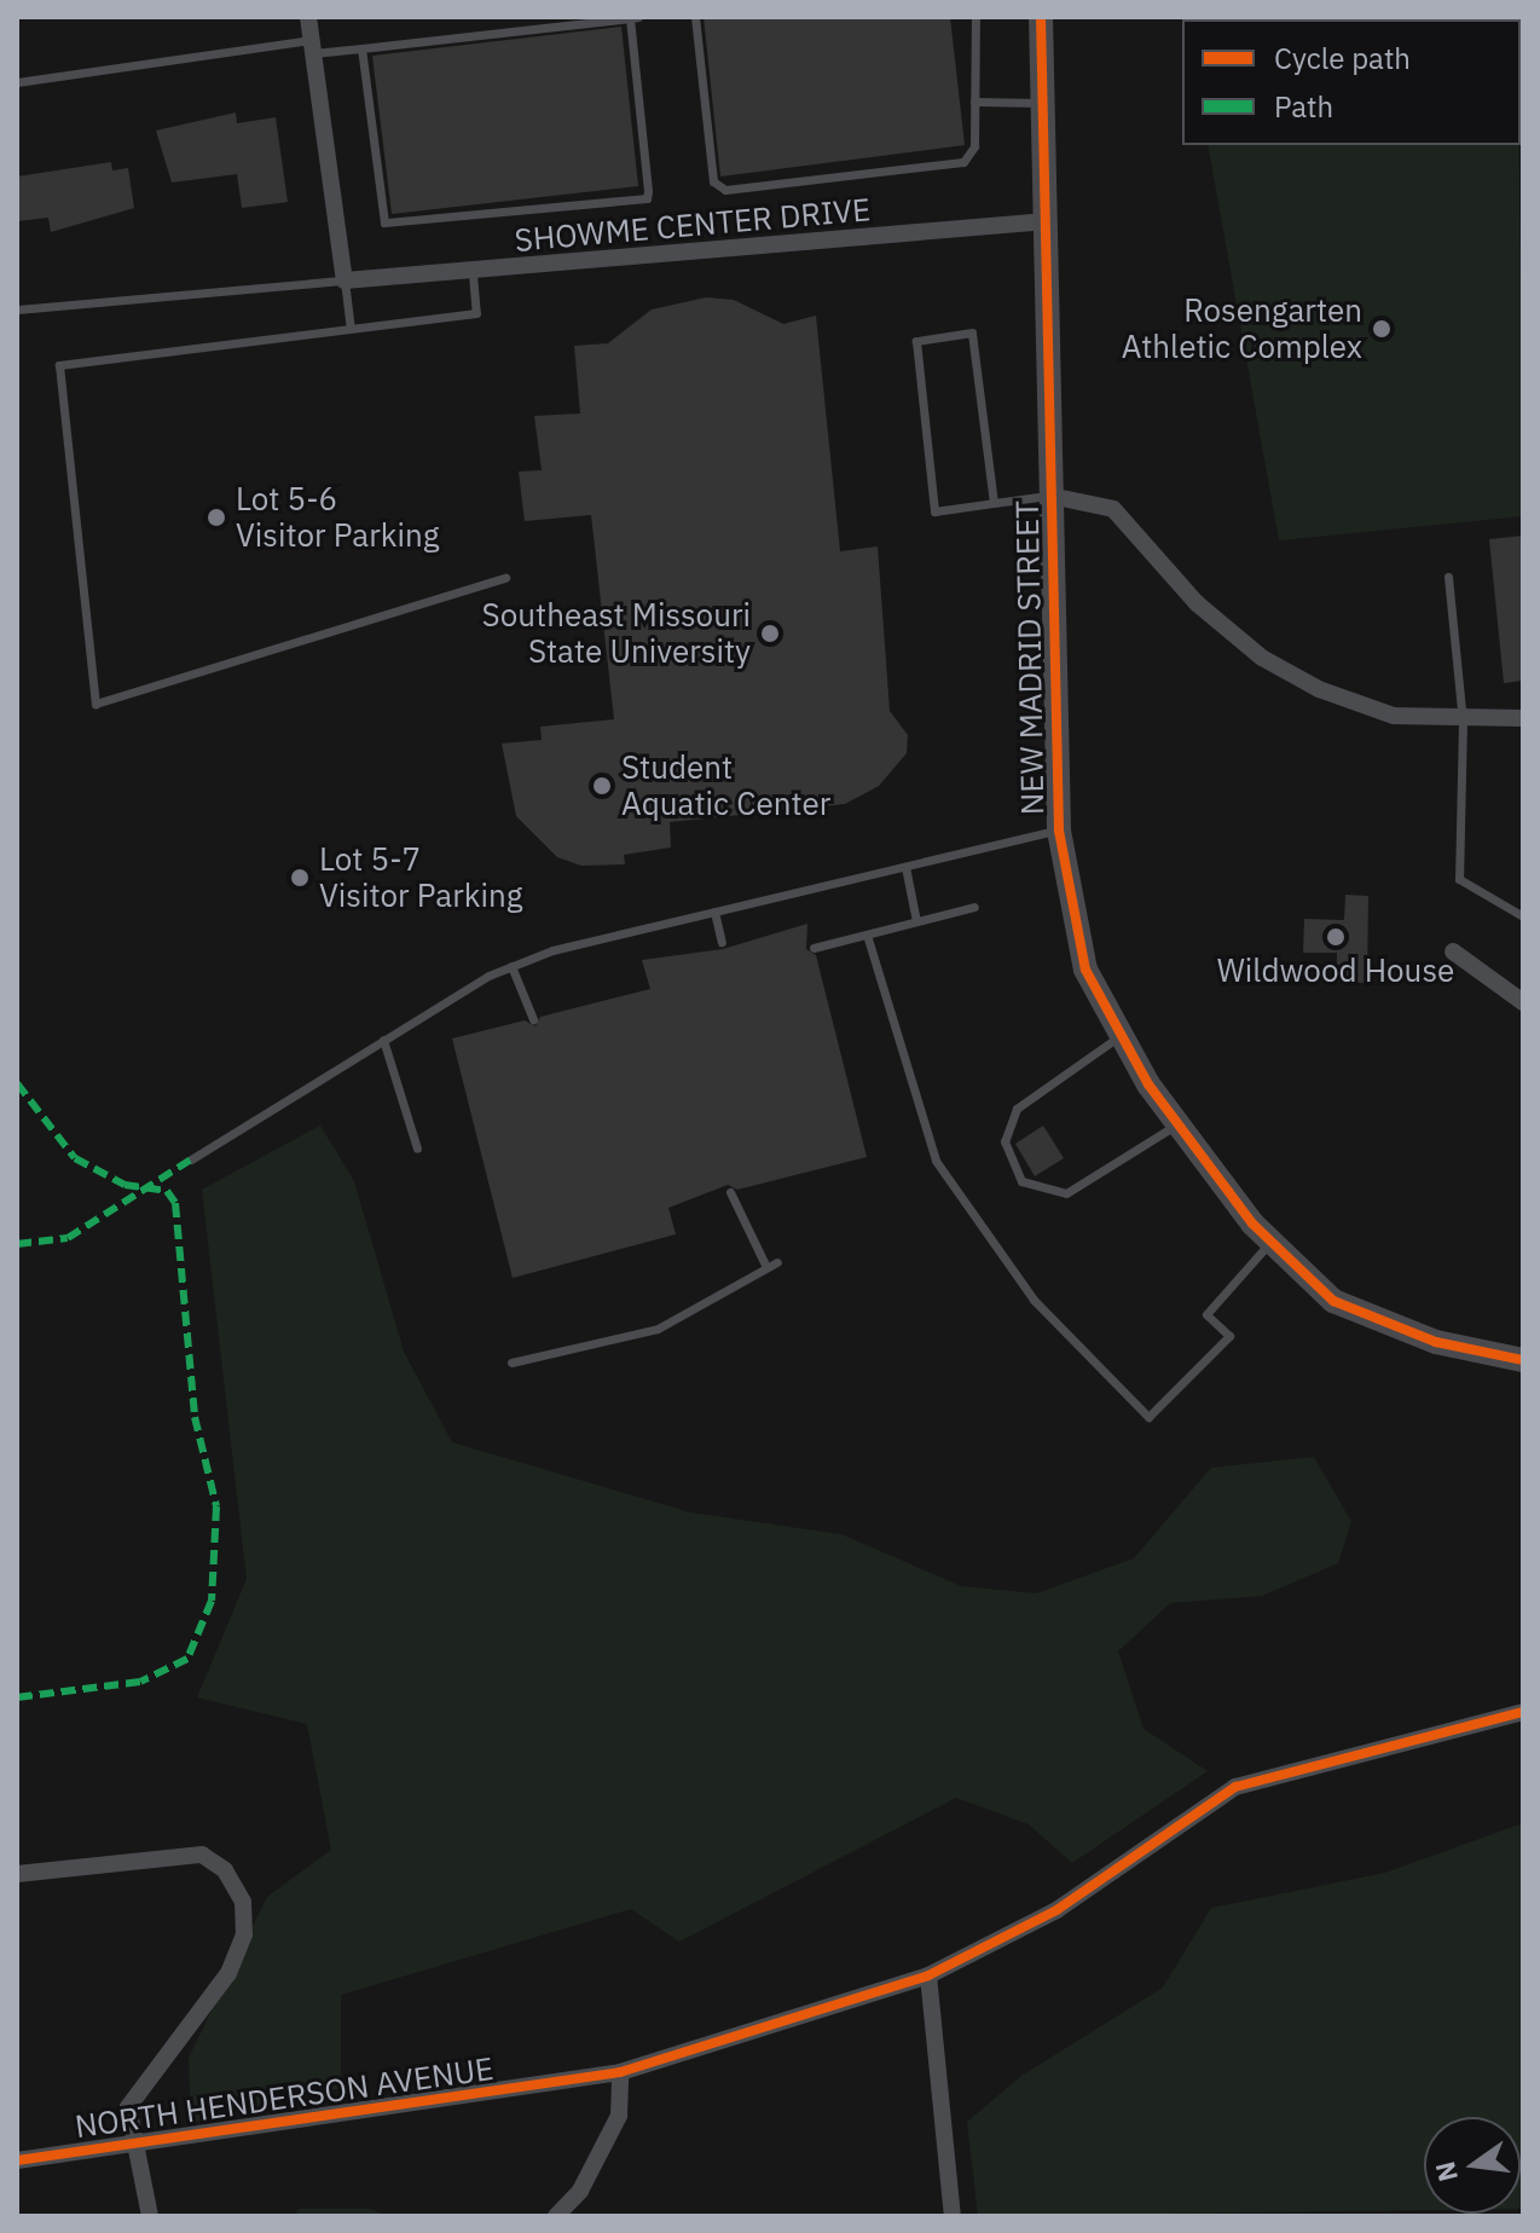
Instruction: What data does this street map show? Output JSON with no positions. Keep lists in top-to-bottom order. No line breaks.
{"streets":{"street":["SHOWME CENTER DRIVE","NEW MADRID STREET","NORTH HENDERSON AVENUE"]},"crossings":[["SHOWME CENTER DRIVE","NEW MADRID STREET"]],"places":["Rosengarten Athletic Complex","Lot 5-6 Visitor Parking","Southeast Missouri State University","Student Aquatic Center","Lot 5-7 Visitor Parking","Wildwood House"],"legend":["Cycle path","Path"],"north":"left"}
